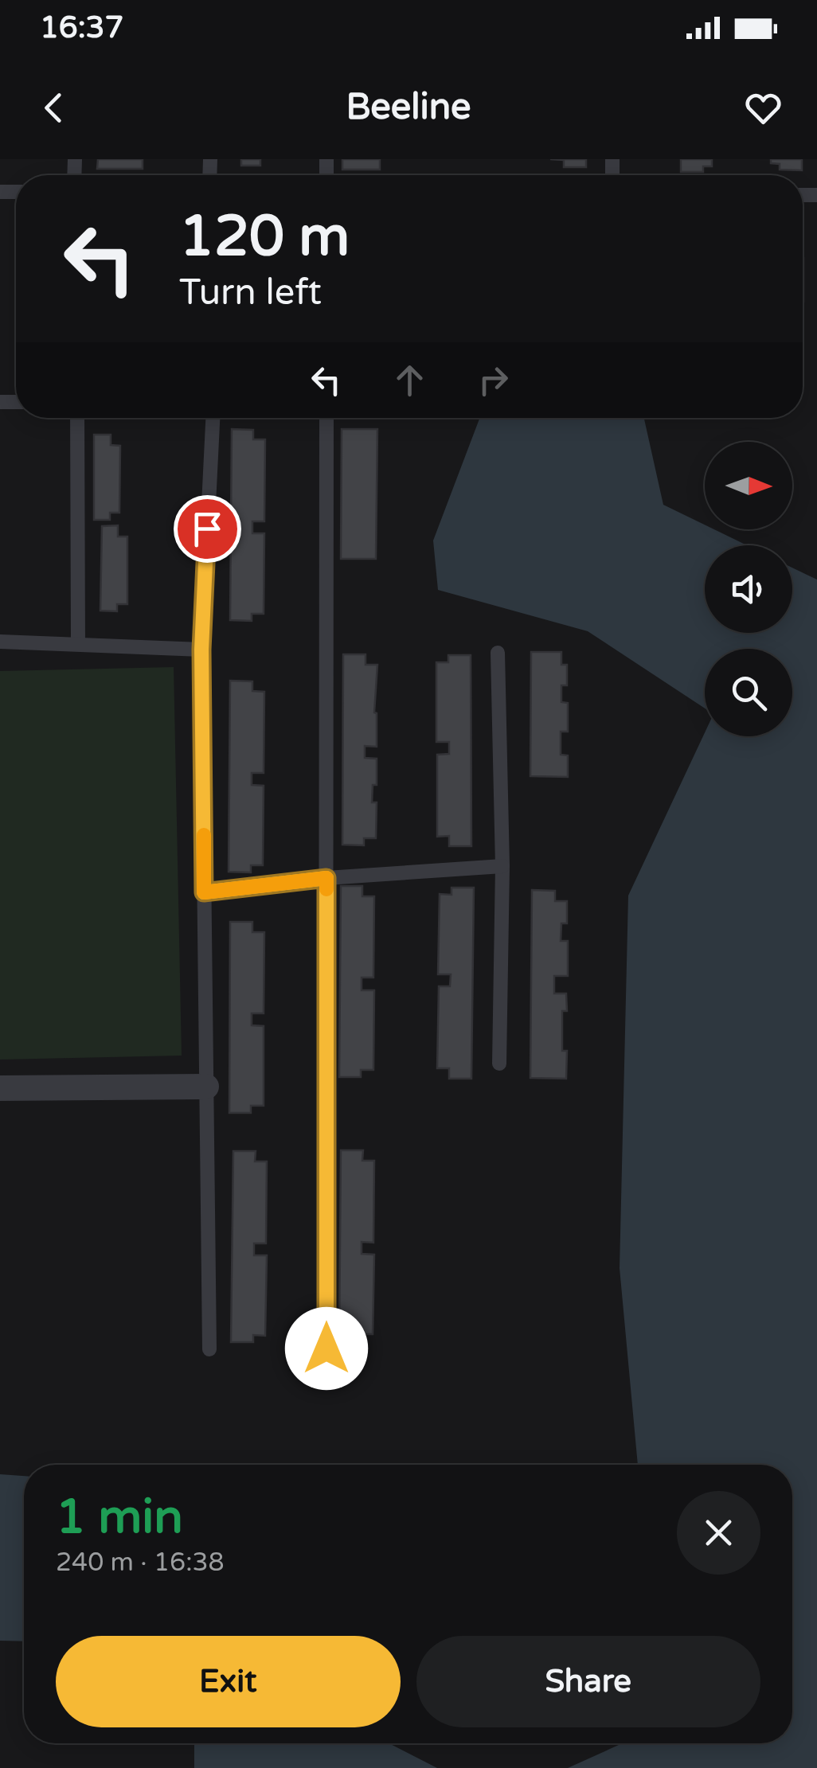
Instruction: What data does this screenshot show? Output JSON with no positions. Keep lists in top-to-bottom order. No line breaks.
{"north":"right","page":{"status":"16:37","header":"Beeline","turn":["120 m","Turn left"],"heading":["1 min","240 m · 16:38"],"buttons":["Exit","Share"]}}
